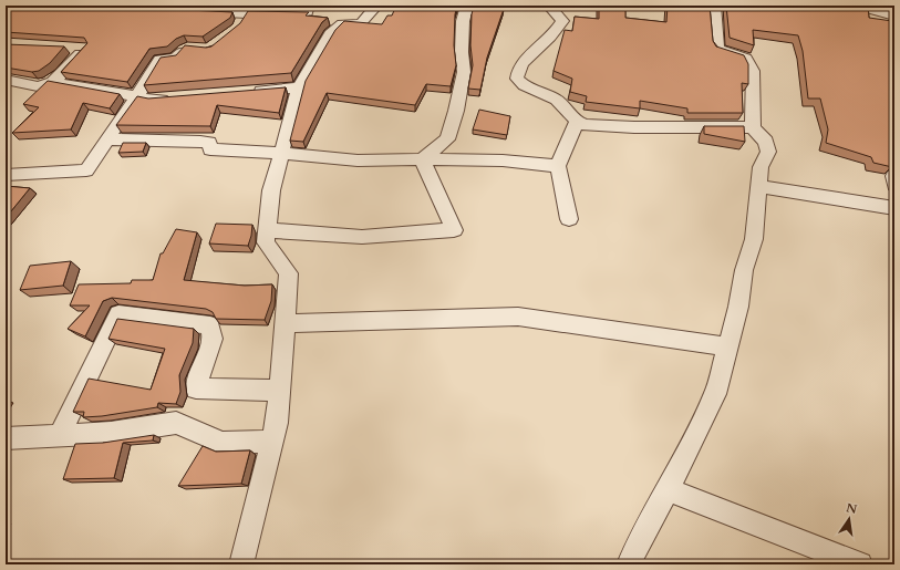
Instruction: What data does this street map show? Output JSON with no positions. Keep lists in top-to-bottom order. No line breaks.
{"north":"top"}
